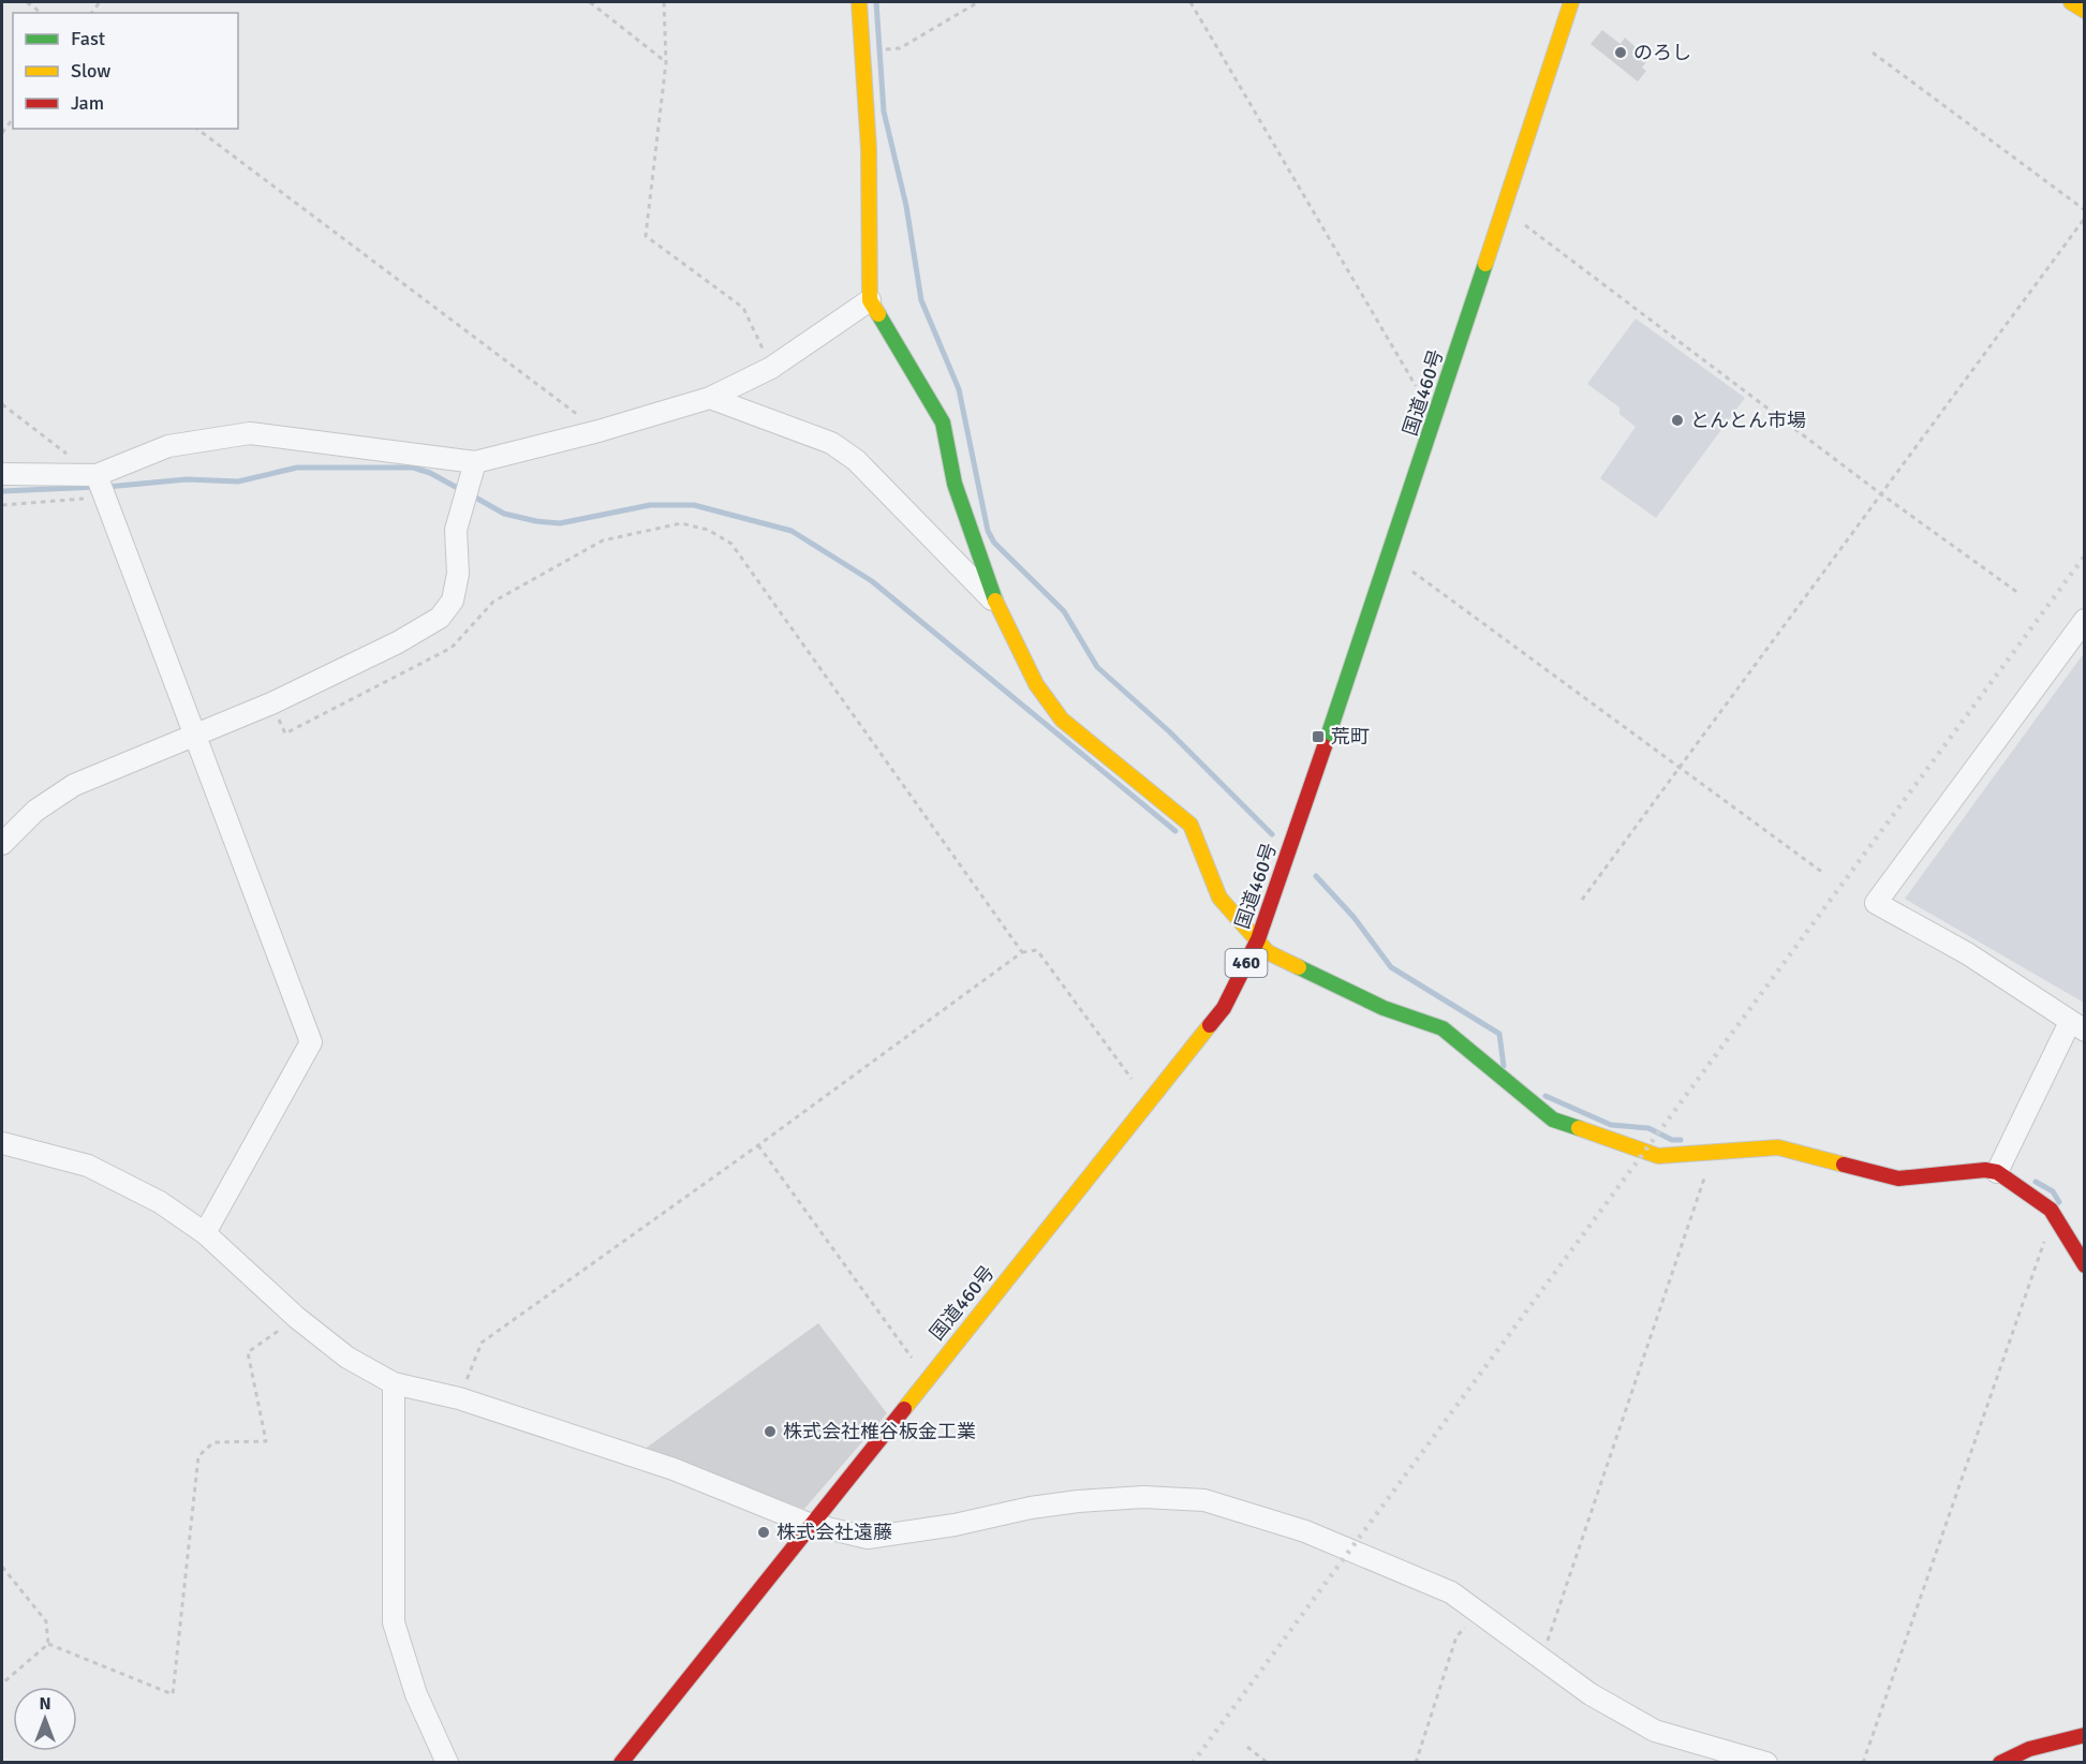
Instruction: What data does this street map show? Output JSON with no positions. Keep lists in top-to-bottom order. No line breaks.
{"streets":{"main road":["国道460号","460"]},"places":{"other":["のろし","とんとん市場","株式会社椎谷板金工業","株式会社遠藤"],"transit":["荒町"]},"legend":["Fast","Slow","Jam"],"north":"top"}
